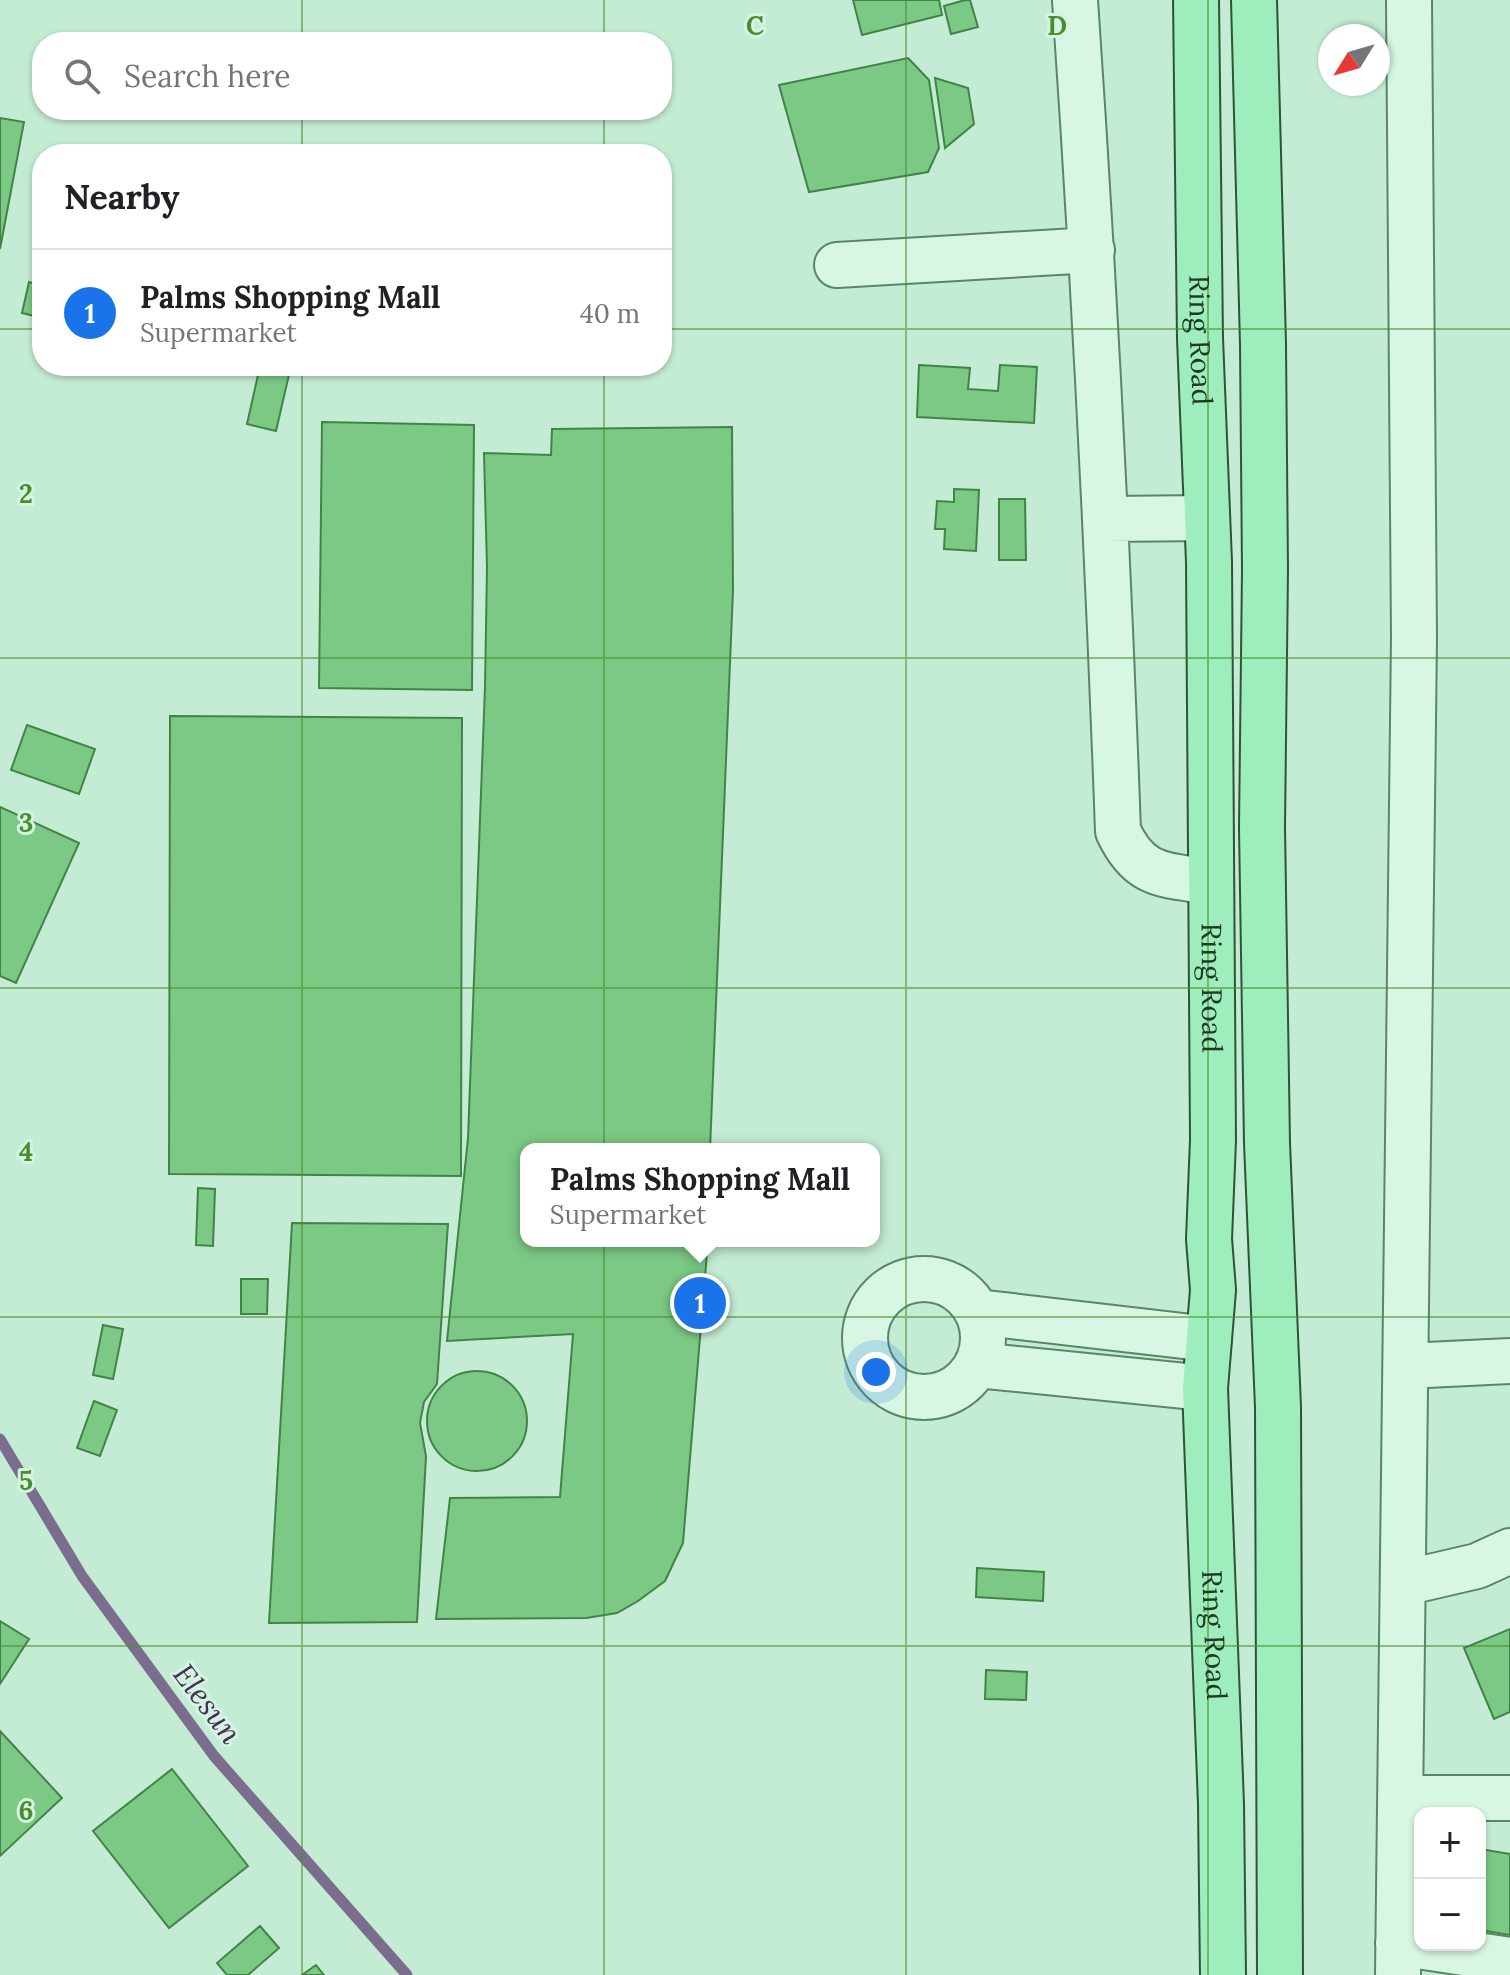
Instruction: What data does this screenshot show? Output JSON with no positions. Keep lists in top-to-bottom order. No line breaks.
{"streets":{"main road":["Ring Road"]},"water":["Elesun"],"north":"bottom left","page":{"search":"Search here","heading":"Nearby","list":[{"mark":"1","name":"Palms Shopping Mall","note":"Supermarket","value":"40 m"}],"popup":["Palms Shopping Mall","Supermarket"],"pins":"1","map_buttons":["+","−"]},"grid":{"columns":["C","D"],"rows":["2","3","4","5","6"]}}
